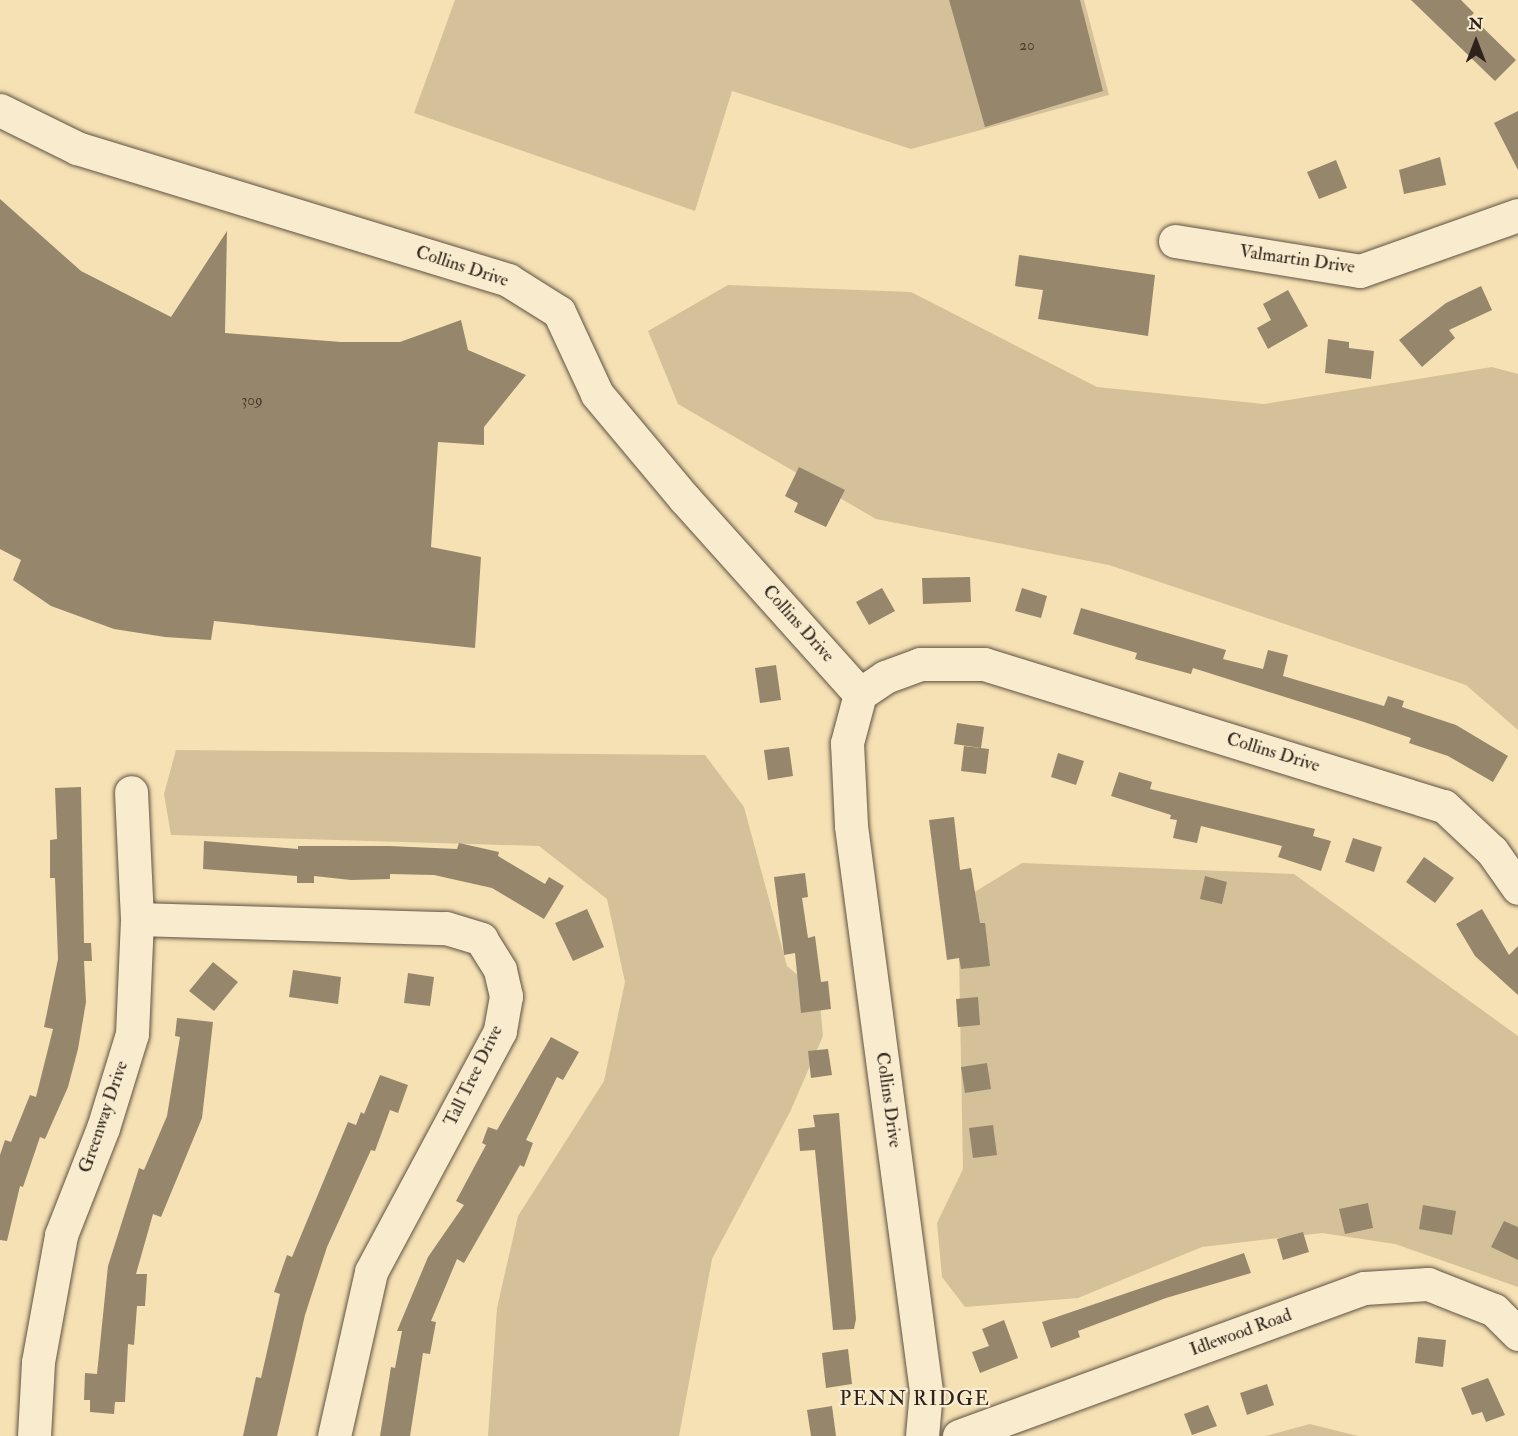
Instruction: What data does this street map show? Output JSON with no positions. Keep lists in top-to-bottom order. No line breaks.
{"streets":{"street":["Valmartin Drive","Collins Drive","Tall Tree Drive","Greenway Drive","Idlewood Road"]},"crossings":[["Tall Tree Drive","Greenway Drive"]],"districts":["PENN RIDGE"],"house_numbers":["20","309"],"north":"top"}
